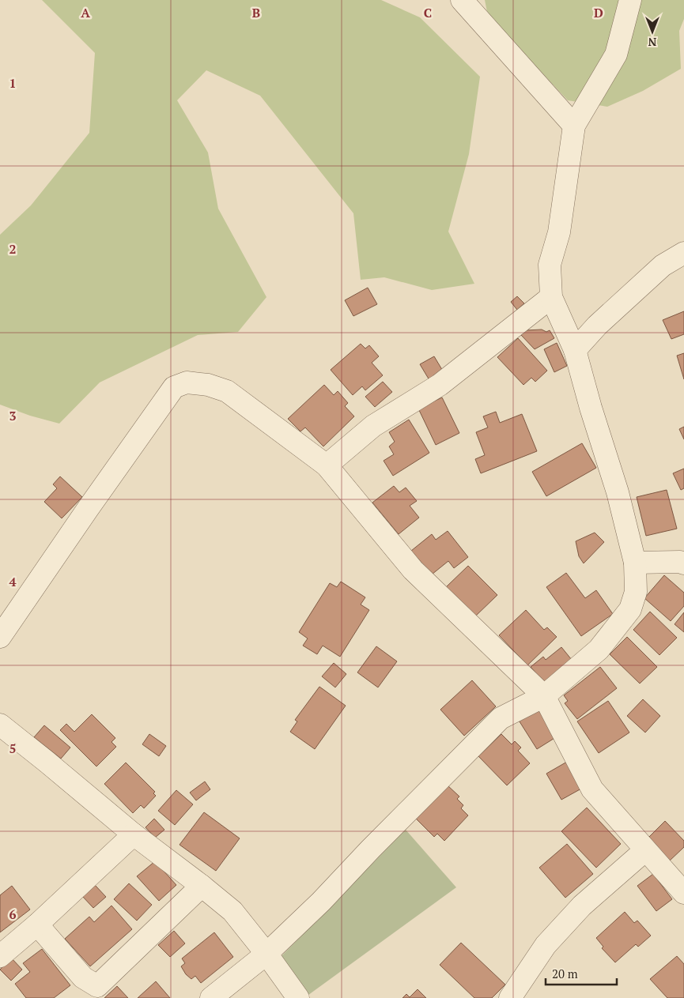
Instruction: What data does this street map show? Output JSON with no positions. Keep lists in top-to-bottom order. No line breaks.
{"scale_bar":"20 m","north":"bottom","grid":{"columns":["A","B","C","D"],"rows":["1","2","3","4","5","6"]}}
